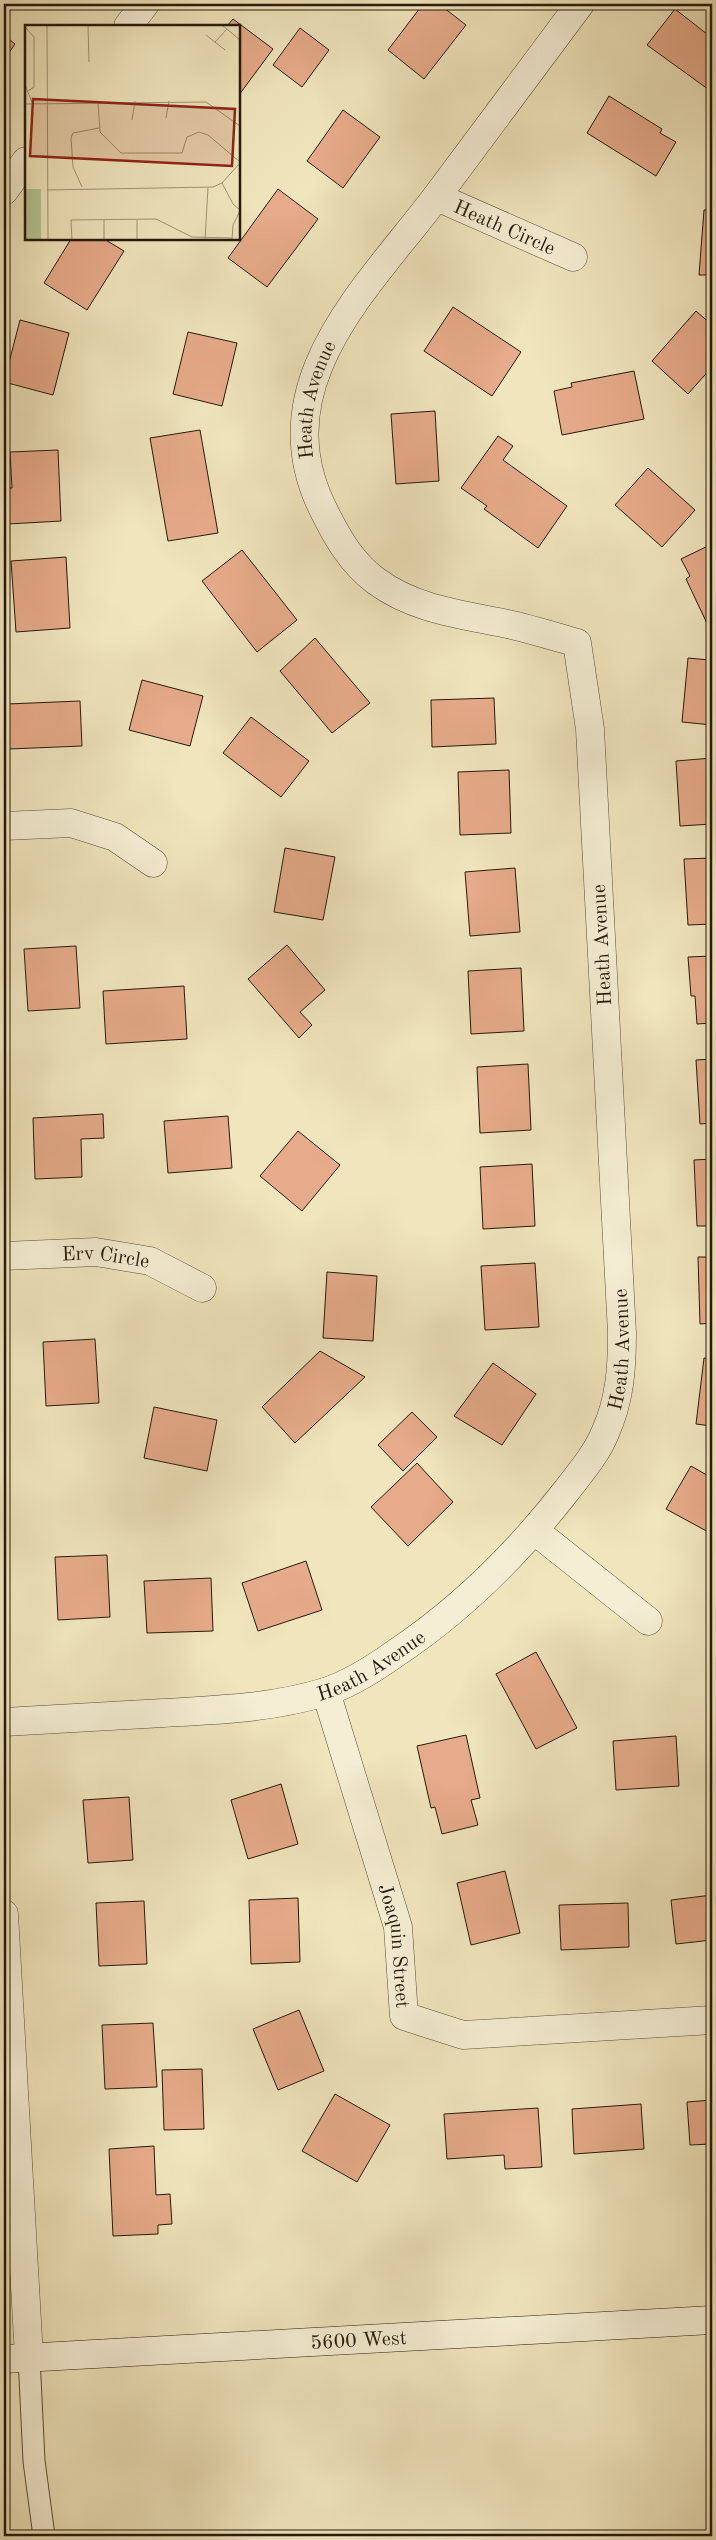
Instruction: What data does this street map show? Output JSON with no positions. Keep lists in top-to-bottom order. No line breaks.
{"streets":{"street":["Heath Circle","Heath Avenue","Erv Circle","Joaquin Street","5600 West"]},"crossings":[["Heath Circle","Heath Avenue"],["Heath Avenue","Joaquin Street"]]}
